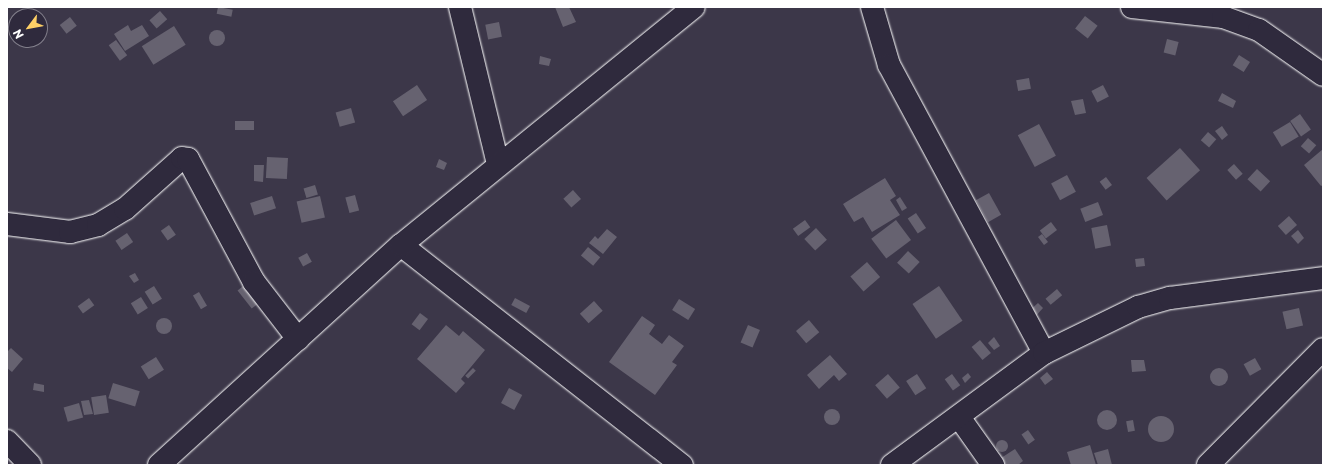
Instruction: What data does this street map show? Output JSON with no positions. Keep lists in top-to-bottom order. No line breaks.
{"north":"bottom left"}
